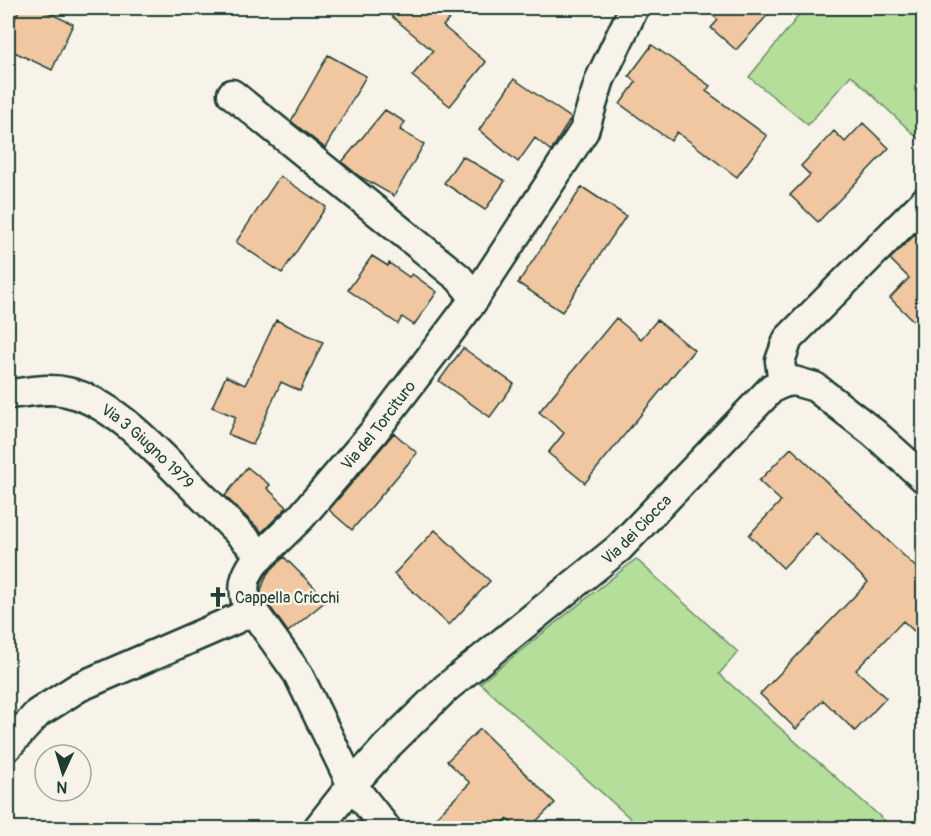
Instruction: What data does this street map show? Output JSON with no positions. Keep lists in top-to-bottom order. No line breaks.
{"streets":{"street":["Via del Torcituro","Via 3 Giugno 1979","Via dei Ciocca"]},"crossings":[["Via del Torcituro","Via 3 Giugno 1979"],["Via del Torcituro","Via dei Ciocca"]],"places":{"church":["Cappella Cricchi"]},"north":"bottom"}
